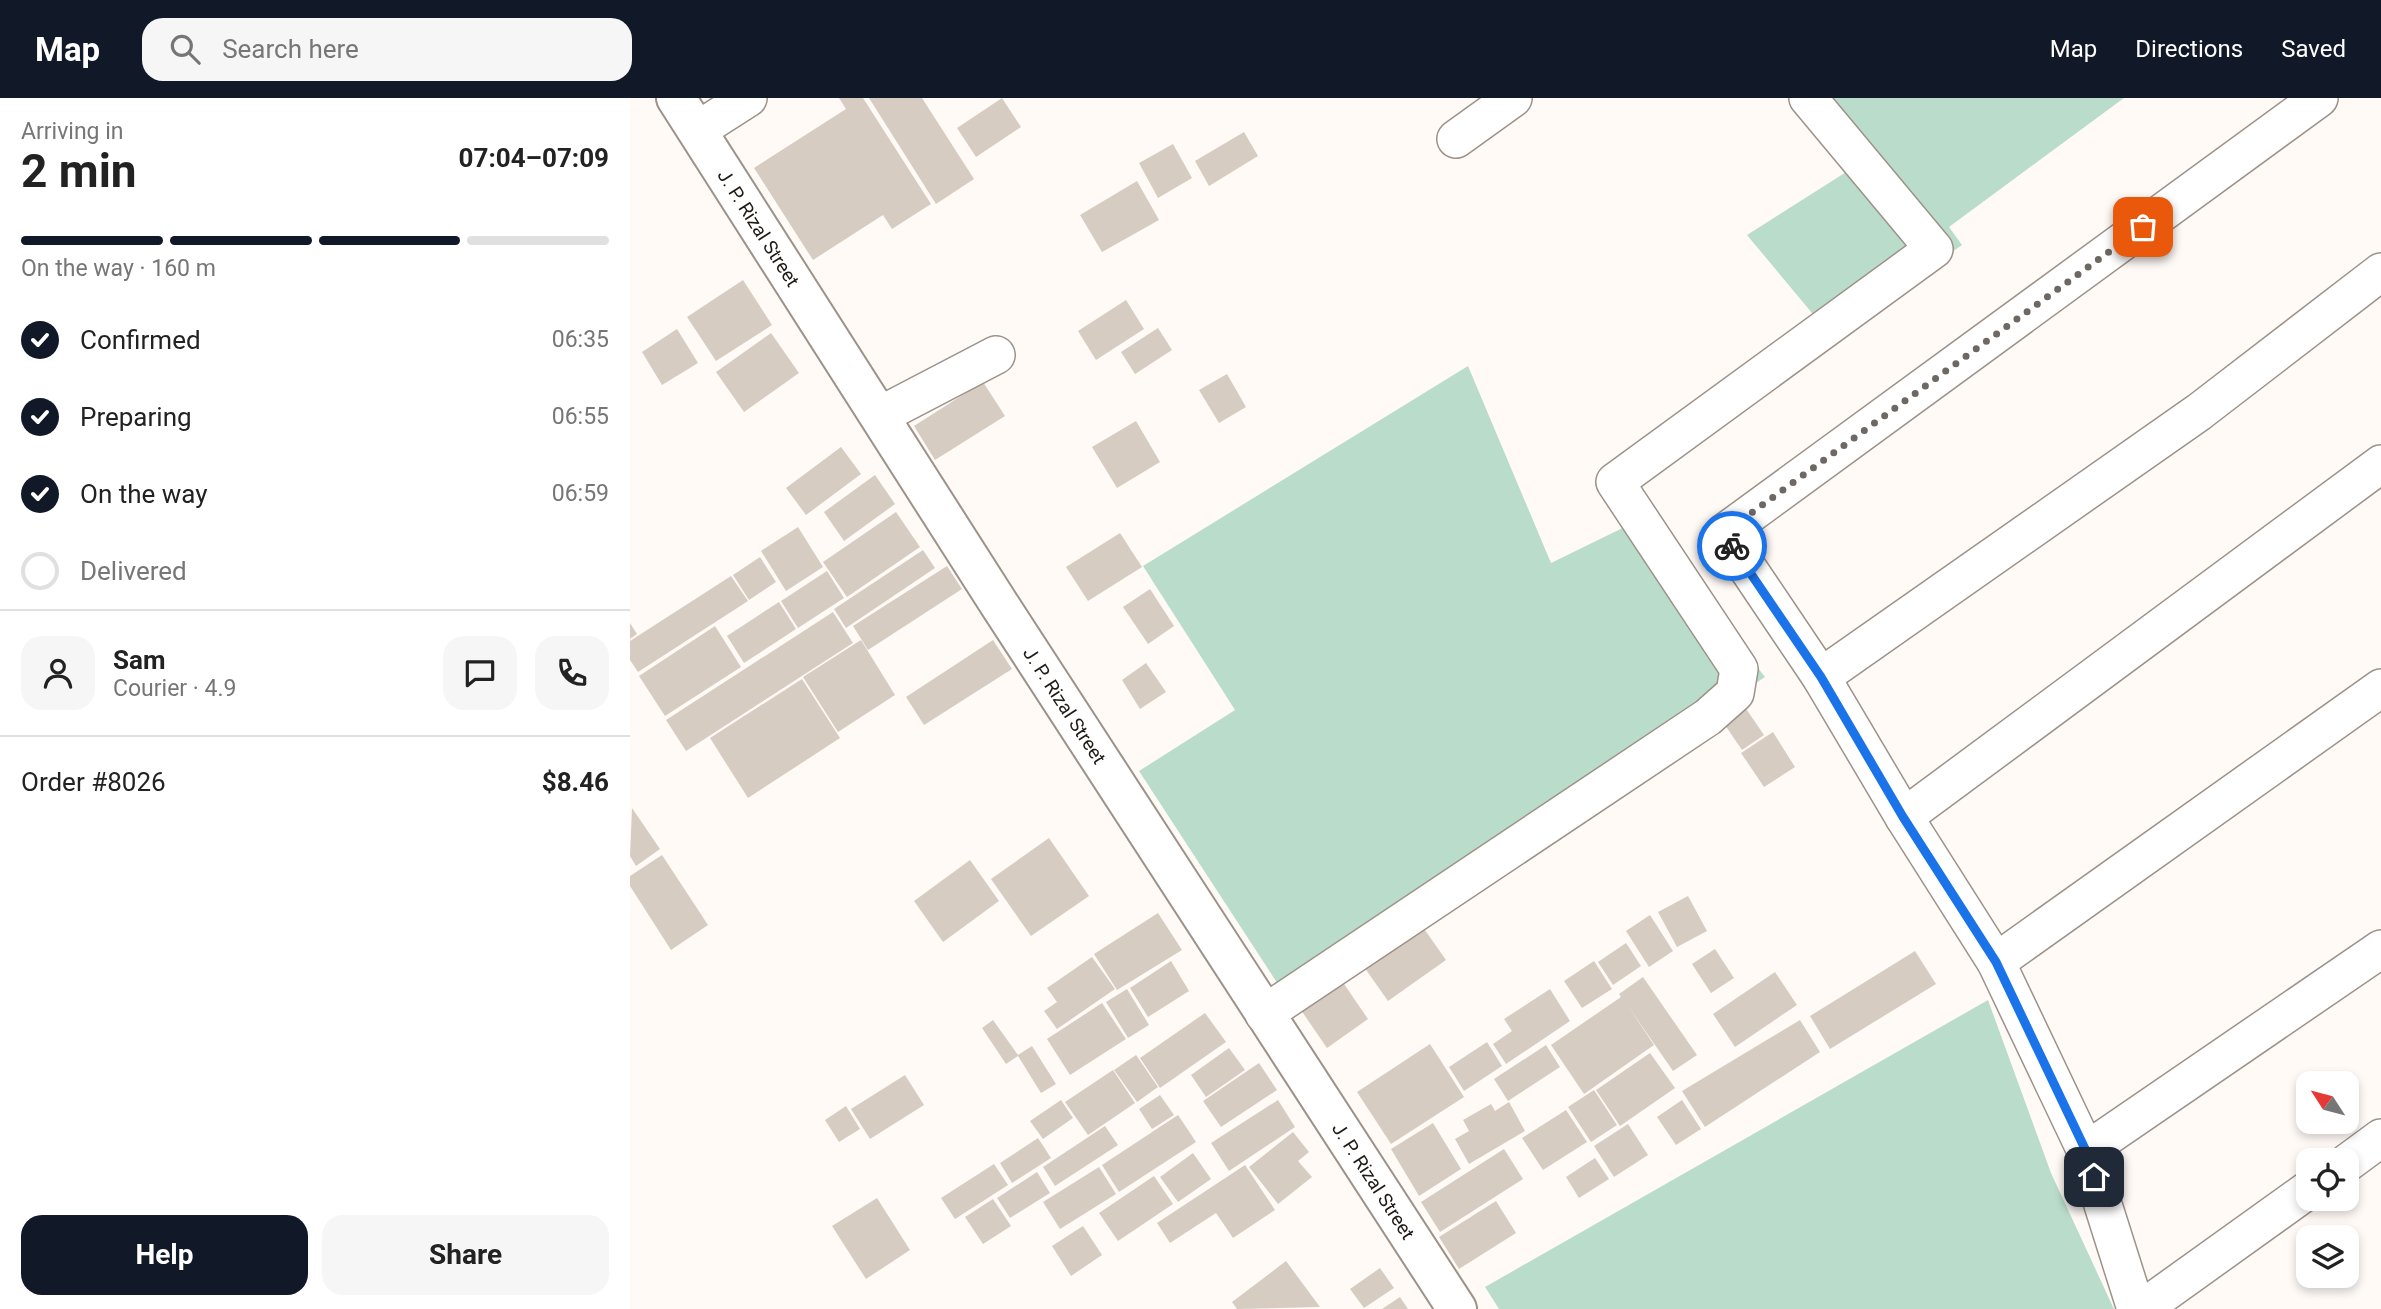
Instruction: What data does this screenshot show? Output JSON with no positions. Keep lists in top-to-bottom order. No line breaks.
{"streets":{"main road":["J. P. Rizal Street"]},"north":"top left","page":{"header":"Map","search":"Search here","nav":["Map","Directions","Saved"],"heading":["2 min","Arriving in","07:04–07:09"],"panel":["Sam","Courier · 4.9","Order #8026","$8.46"],"bar":"On the way · 160 m","list":[["Confirmed","06:35"],["Preparing","06:55"],["On the way","06:59"],"Delivered"],"buttons":["Help","Share"]}}
